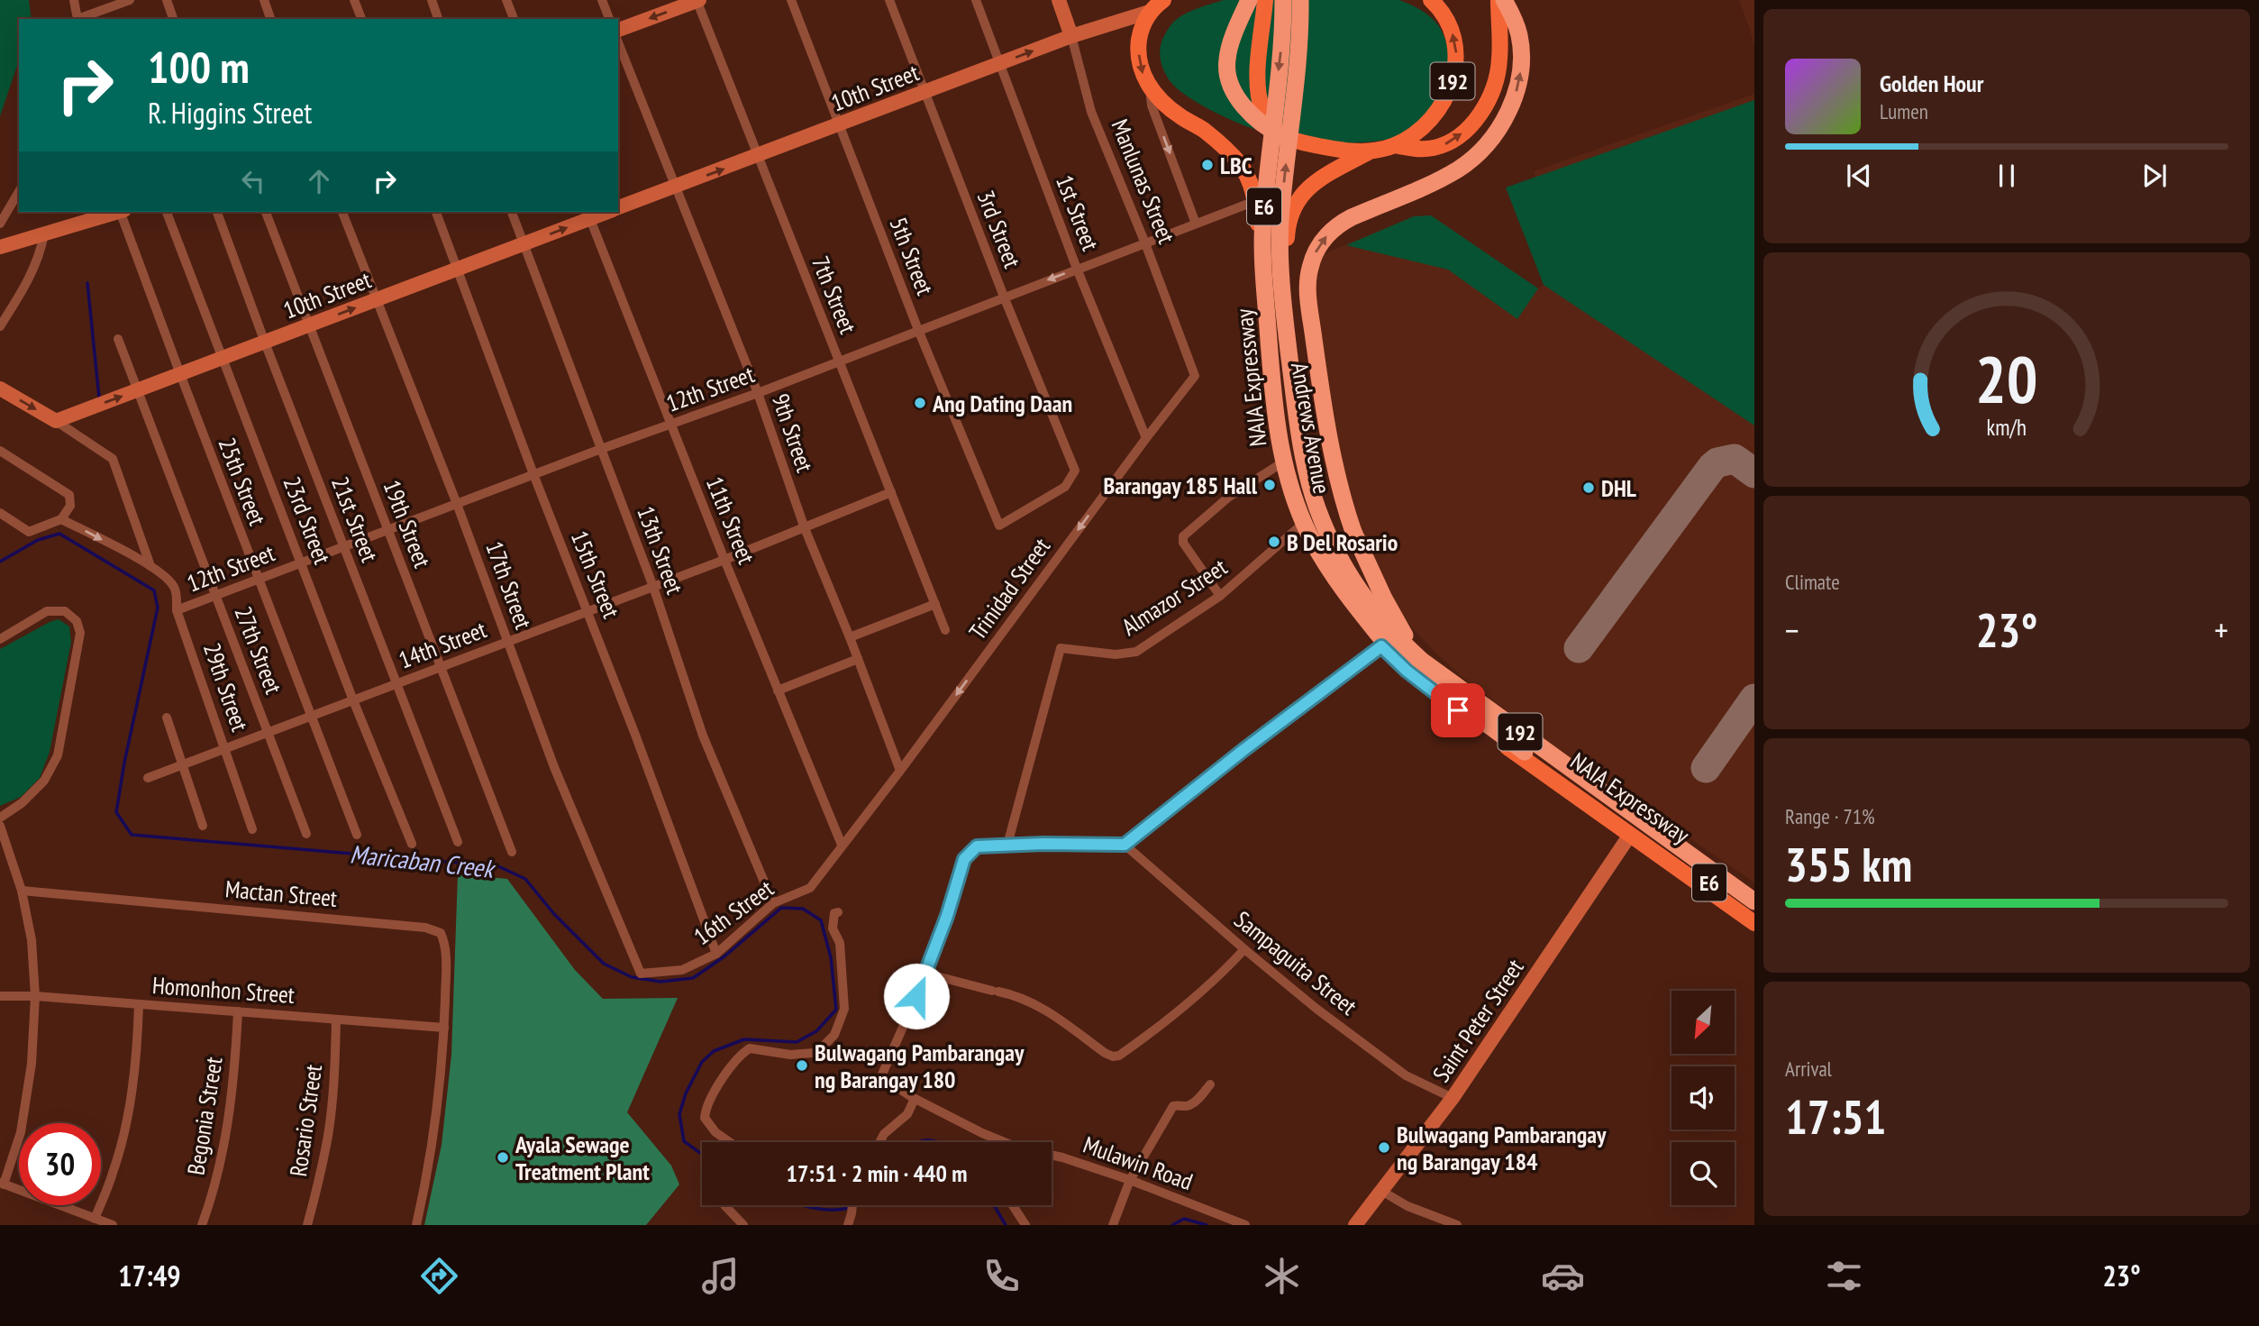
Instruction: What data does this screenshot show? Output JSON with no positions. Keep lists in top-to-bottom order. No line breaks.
{"streets":{"highway":["E6","NAIA Expressway"],"main road":["192","Andrews Avenue"],"street":["10th Street","Manlunas Street","1st Street","3rd Street","5th Street","7th Street","12th Street","9th Street","25th Street","21st Street","23rd Street","11th Street","19th Street","13th Street","15th Street","17th Street","Trinidad Street","Almazor Street","14th Street","27th Street","29th Street","Mactan Street","16th Street","Sampaguita Street","Homonhon Street","Saint Peter Street","Begonia Street","Rosario Street","Mulawin Road"]},"crossings":[["192","10th Street"],["192","Andrews Avenue"],["10th Street","Manlunas Street"],["10th Street","1st Street"],["10th Street","3rd Street"],["10th Street","5th Street"],["10th Street","7th Street"],["10th Street","9th Street"],["10th Street","25th Street"],["10th Street","21st Street"],["10th Street","23rd Street"],["10th Street","11th Street"],["10th Street","19th Street"],["10th Street","13th Street"],["10th Street","15th Street"],["10th Street","17th Street"],["10th Street","27th Street"],["10th Street","29th Street"],["Manlunas Street","12th Street"],["Manlunas Street","Trinidad Street"],["1st Street","12th Street"],["1st Street","Trinidad Street"],["3rd Street","5th Street"],["3rd Street","12th Street"],["5th Street","12th Street"],["7th Street","12th Street"],["7th Street","14th Street"],["NAIA Expressway","Andrews Avenue"],["12th Street","Andrews Avenue"],["12th Street","9th Street"],["12th Street","25th Street"],["12th Street","21st Street"],["12th Street","23rd Street"],["12th Street","11th Street"],["12th Street","19th Street"],["12th Street","13th Street"],["12th Street","15th Street"],["12th Street","17th Street"],["12th Street","27th Street"],["12th Street","29th Street"],["Andrews Avenue","Almazor Street"],["Andrews Avenue","Saint Peter Street"],["9th Street","Trinidad Street"],["9th Street","14th Street"],["25th Street","14th Street"],["21st Street","14th Street"],["23rd Street","14th Street"],["11th Street","14th Street"],["11th Street","16th Street"],["19th Street","14th Street"],["13th Street","14th Street"],["13th Street","16th Street"],["15th Street","14th Street"],["15th Street","16th Street"],["17th Street","14th Street"],["17th Street","16th Street"],["Trinidad Street","16th Street"],["14th Street","27th Street"],["14th Street","29th Street"],["Mactan Street","Homonhon Street"],["Sampaguita Street","Saint Peter Street"],["Homonhon Street","Begonia Street"],["Homonhon Street","Rosario Street"]],"one_way":["Trinidad Street"],"water":["Maricaban Creek"],"places":["LBC","Ang Dating Daan","Barangay 185 Hall","DHL","B Del Rosario","Bulwagang Pambarangay ng Barangay 180","Bulwagang Pambarangay ng Barangay 184","Ayala Sewage Treatment Plant"],"north":"bottom left","page":{"turn":["100 m","R. Higgins Street"],"song":["Golden Hour","Lumen"],"tile":["Climate",["Range · 71%","355 km"],["Arrival","17:51"]],"heat":["−","23°","+"],"limit":"30","trip":"17:51 · 2 min · 440 m","tabs":["17:49","23°"],"gauge":["20","km/h"]}}
